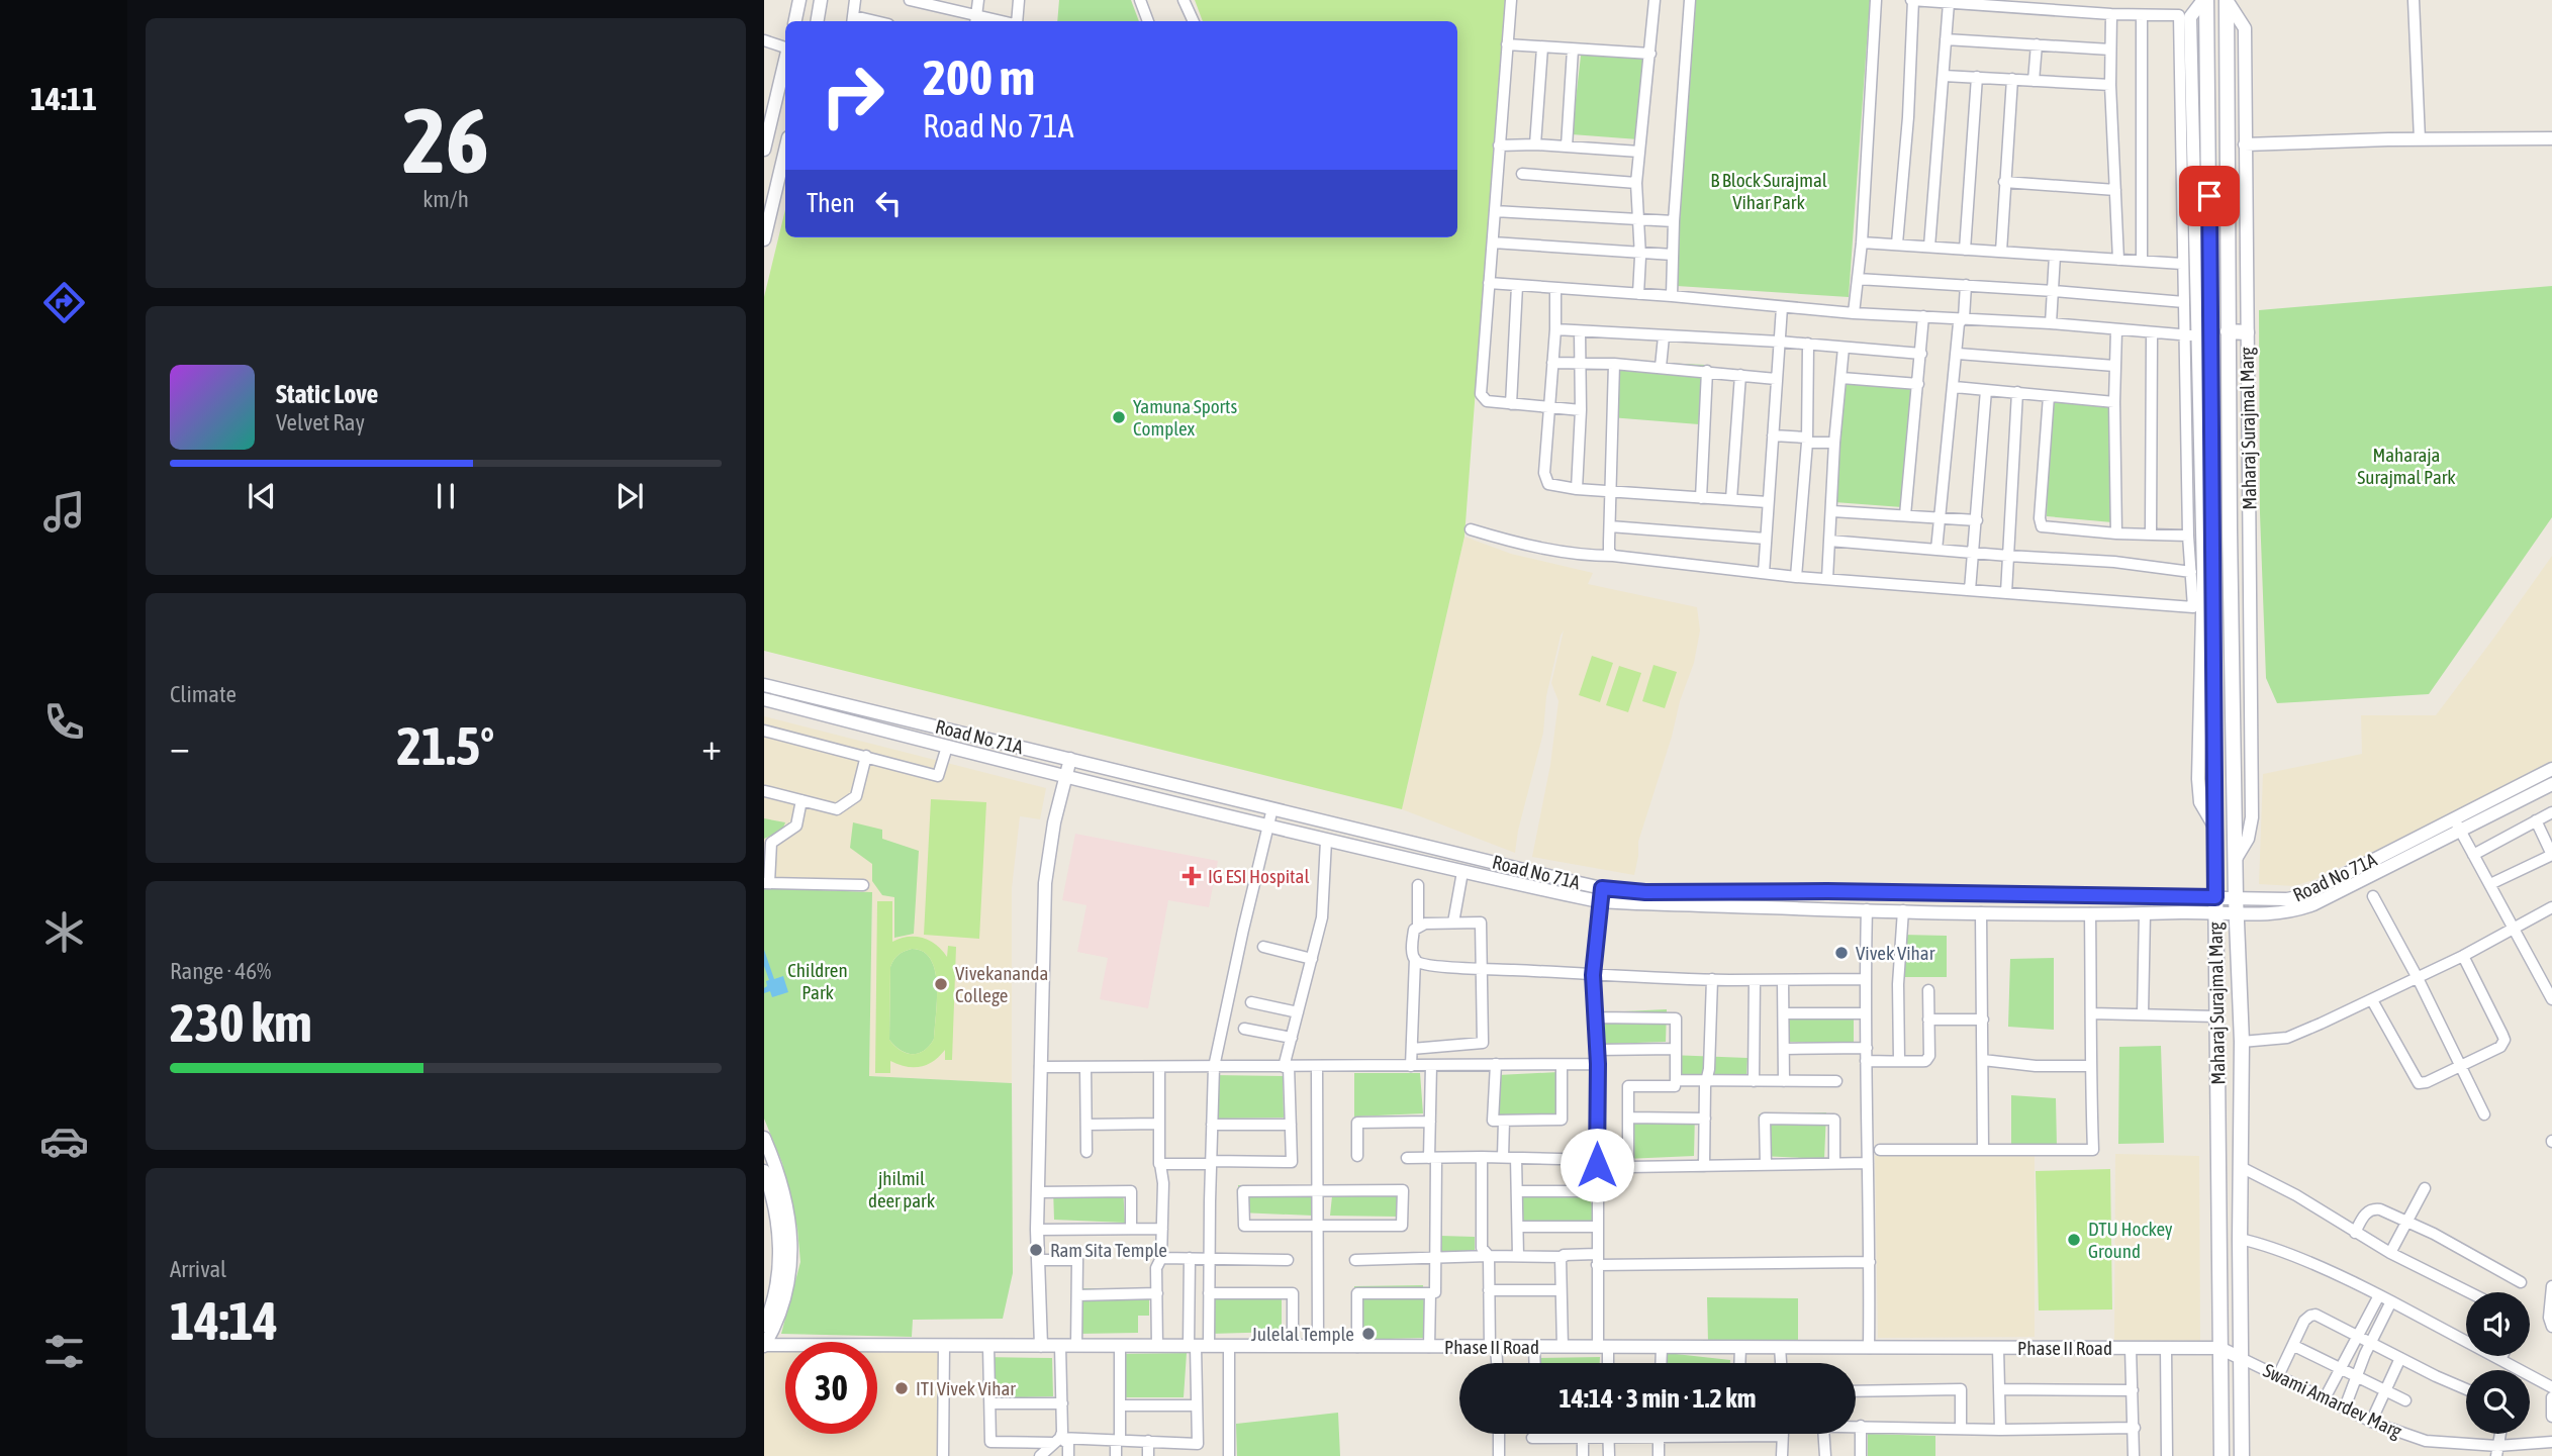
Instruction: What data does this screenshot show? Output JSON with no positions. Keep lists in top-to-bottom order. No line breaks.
{"streets":{"main road":["Maharaj Surajmal Marg"],"street":["Road No 71A","Phase II Road","Swami Amardev Marg"]},"crossings":[["Maharaj Surajmal Marg","Road No 71A"],["Maharaj Surajmal Marg","Phase II Road"],["Maharaj Surajmal Marg","Swami Amardev Marg"]],"parks":["B Block Surajmal Vihar Park","Maharaja Surajmal Park","Children Park","jhilmil deer park"],"places":{"other":["Yamuna Sports Complex","Vivek Vihar","Vivekananda College","DTU Hockey Ground","Ram Sita Temple","Julelal Temple","ITI Vivek Vihar"],"health":["IG ESI Hospital"]},"page":{"tabs":"14:11","tile":[["26","km/h"],"Climate",["Range · 46%","230 km"],["Arrival","14:14"]],"turn":["200 m","Road No 71A"],"then":"Then","song":["Static Love","Velvet Ray"],"heat":["−","21.5°","+"],"limit":"30","trip":"14:14 · 3 min · 1.2 km"}}
